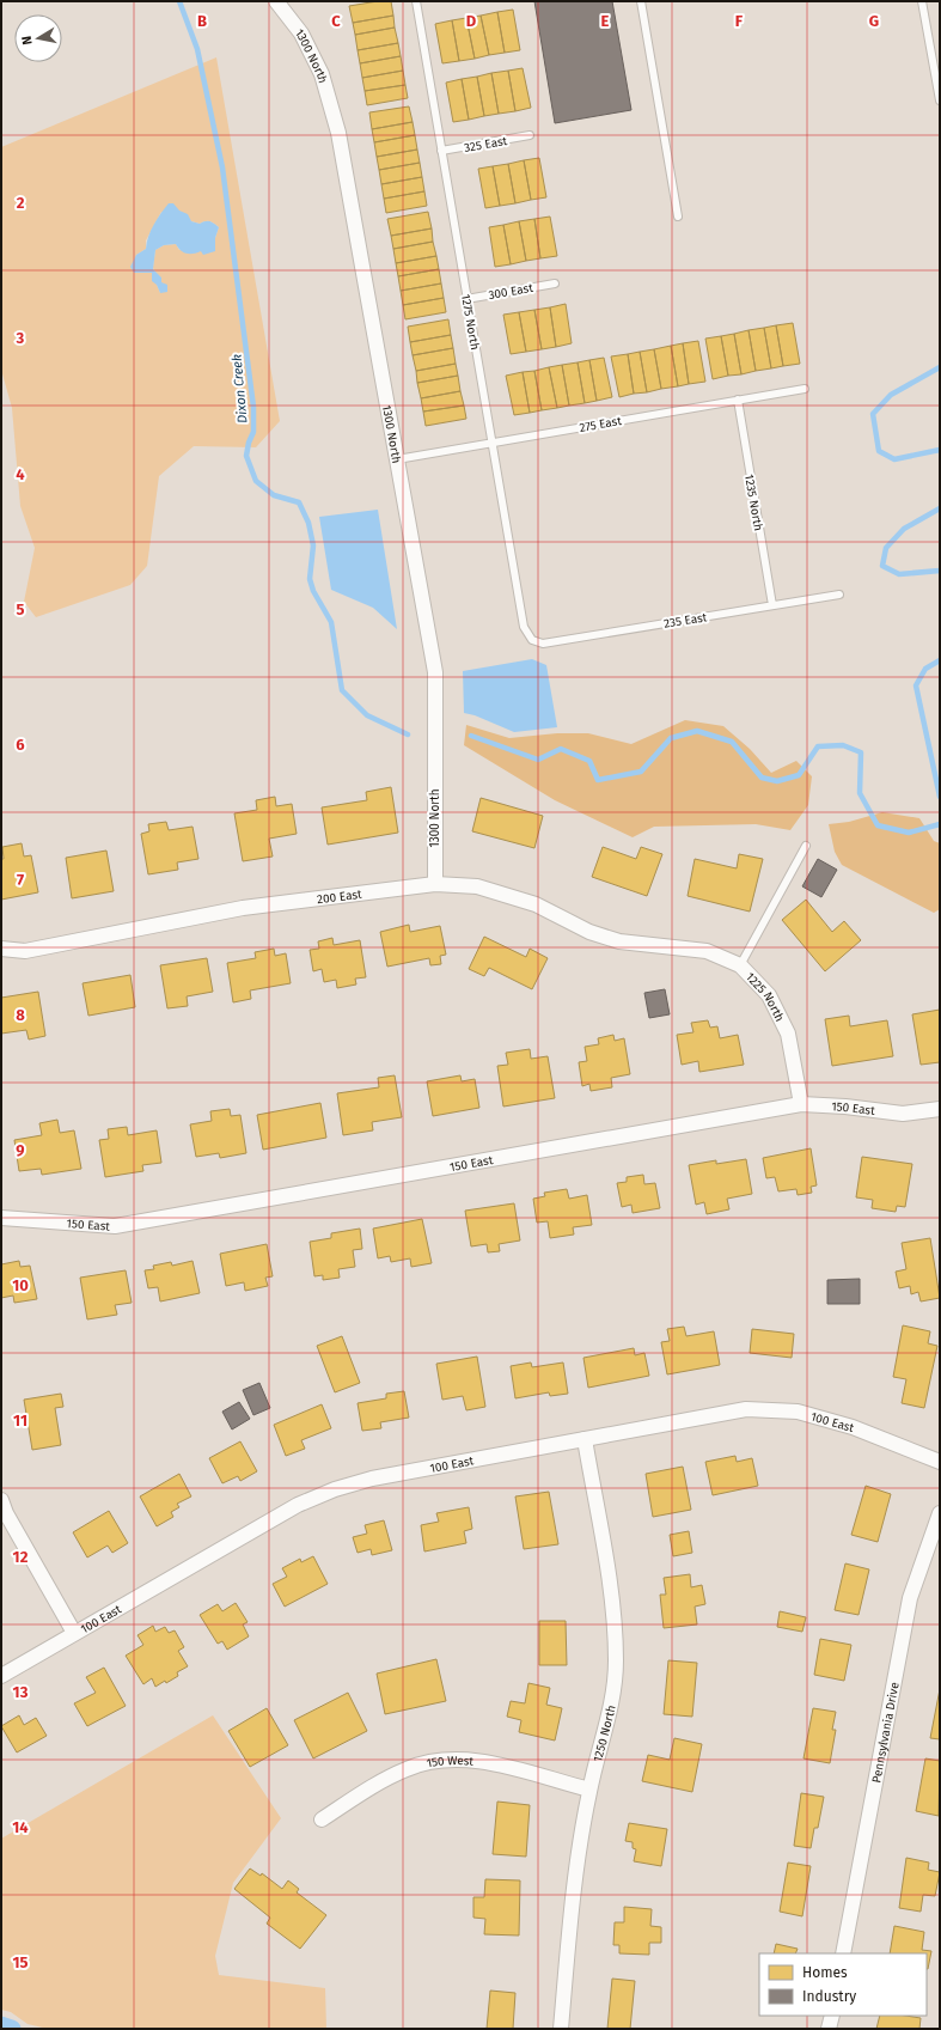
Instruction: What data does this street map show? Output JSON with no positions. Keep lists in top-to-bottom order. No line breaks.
{"streets":{"street":["1300 North","200 East","1225 North","150 East","100 East","Pennsylvania Drive","1250 North","150 West"],"lane":["325 East","300 East","1275 North","275 East","1235 North","235 East"]},"crossings":[["1300 North","275 East"],["1300 North","200 East"],["325 East","1275 North"],["300 East","1275 North"],["1275 North","275 East"],["1275 North","235 East"],["275 East","1235 North"],["1235 North","235 East"],["200 East","1225 North"],["1225 North","150 East"],["100 East","1250 North"],["1250 North","150 West"]],"water":["Dixon Creek"],"legend":["Homes","Industry"],"north":"left","grid":{"columns":["B","C","D","E","F","G"],"rows":["2","3","4","5","6","7","8","9","10","11","12","13","14","15"]}}
